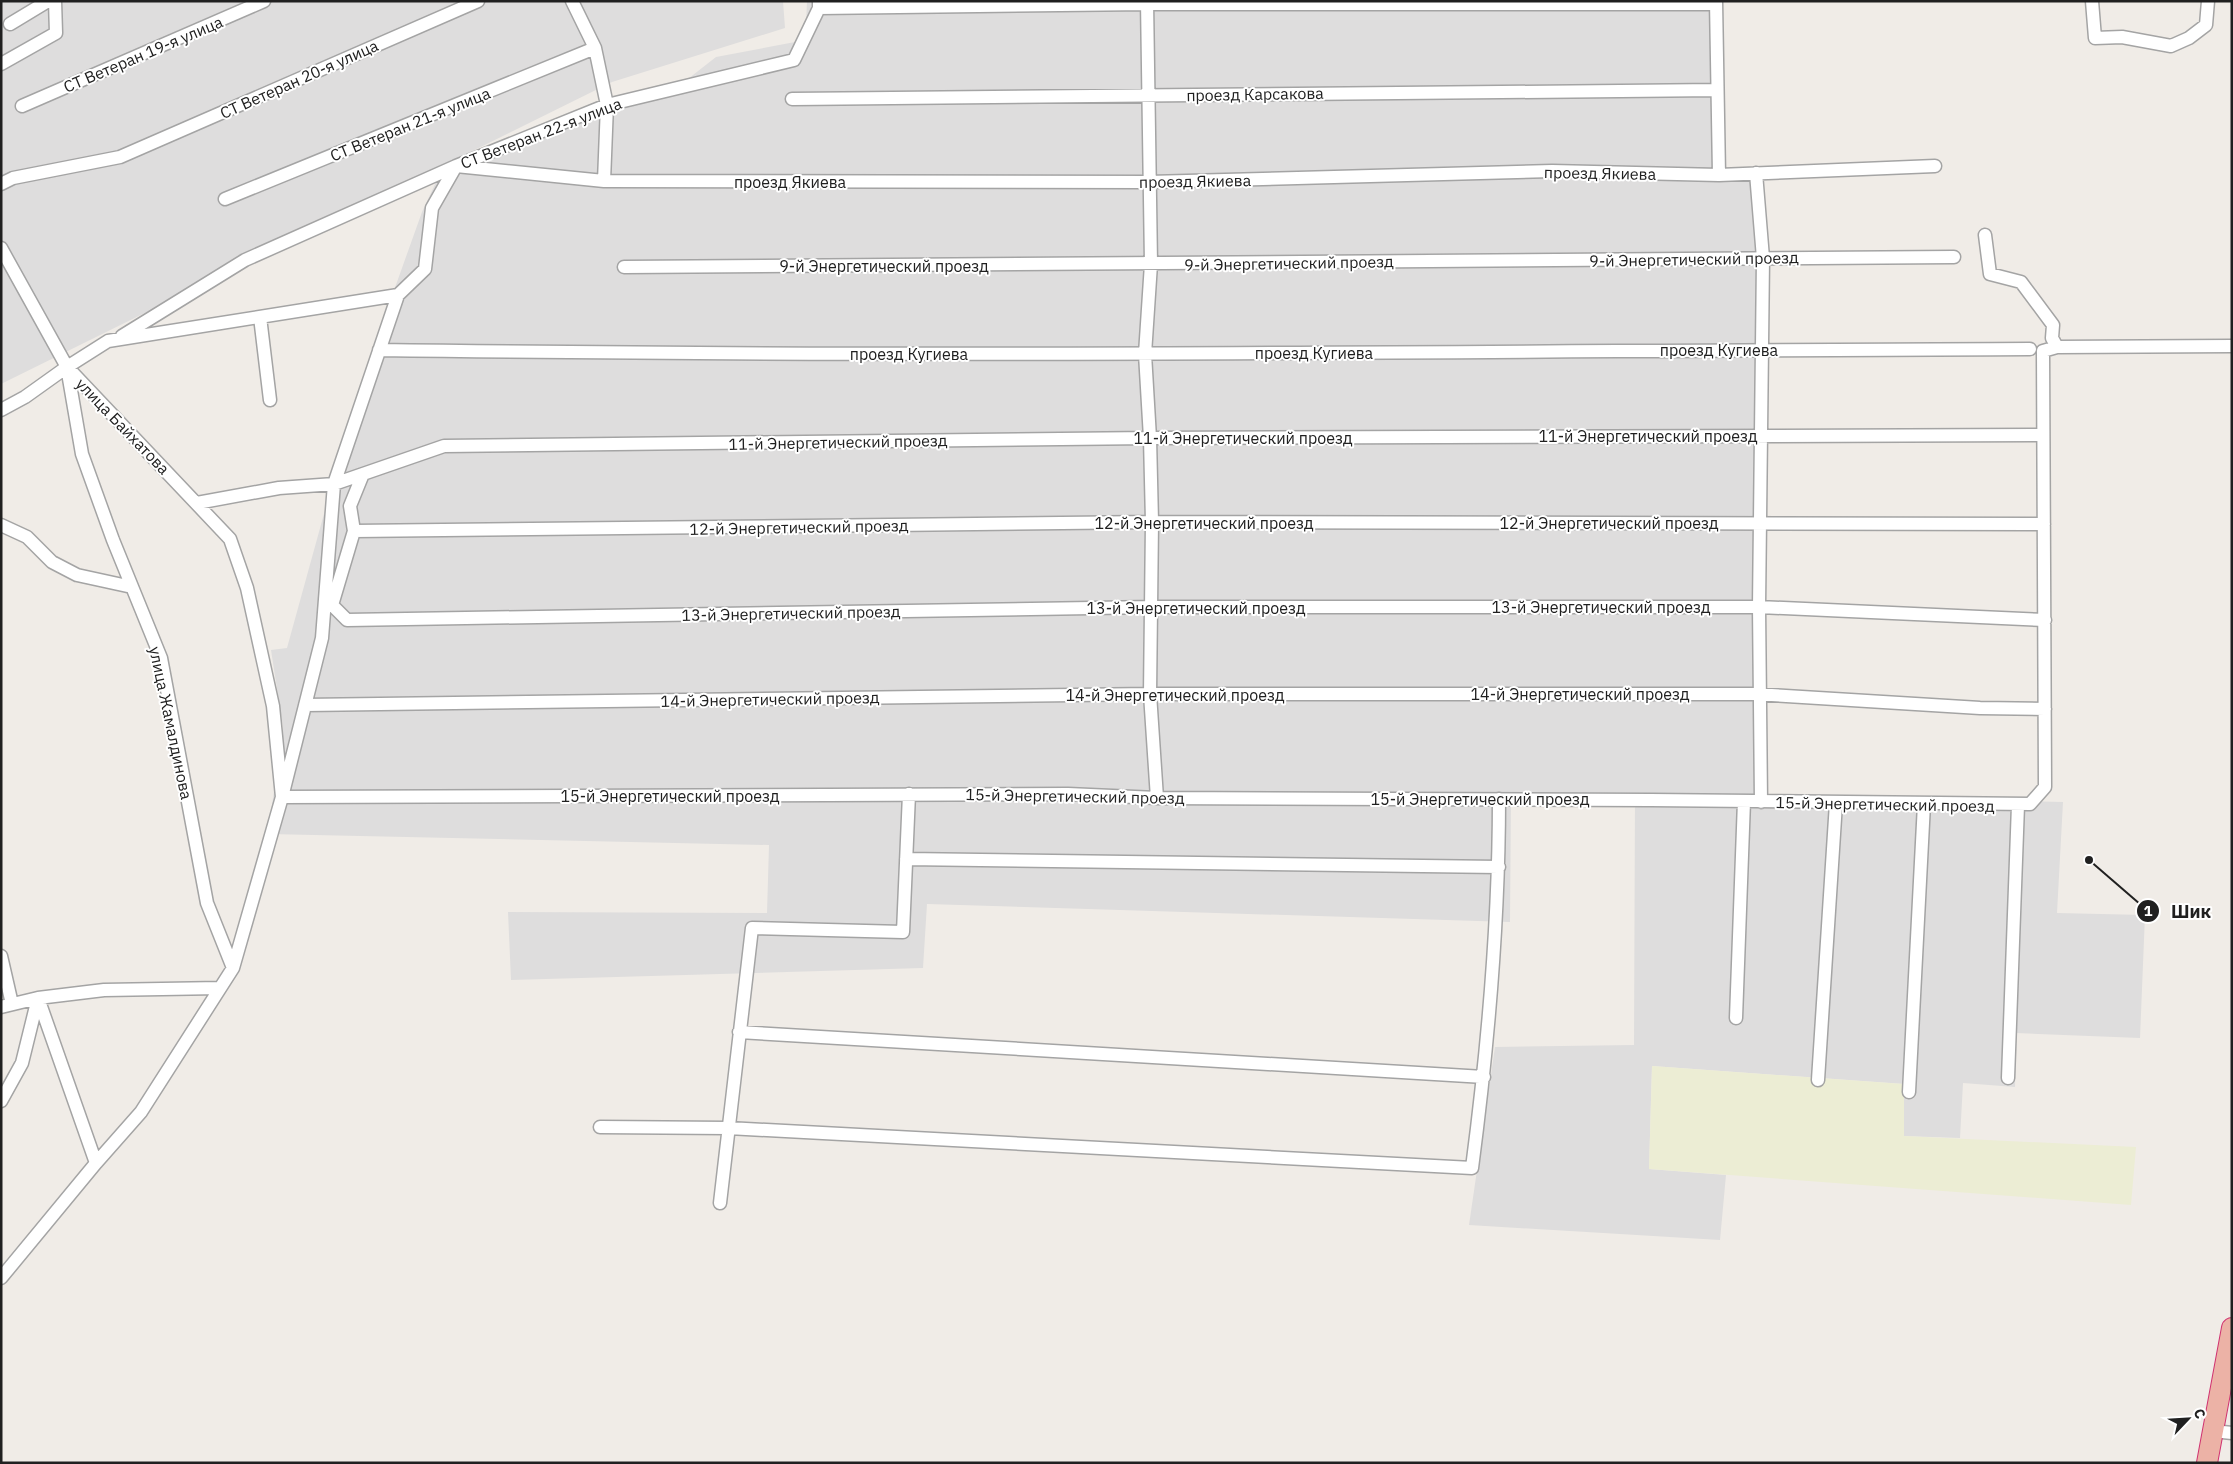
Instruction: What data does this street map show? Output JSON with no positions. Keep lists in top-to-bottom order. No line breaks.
{"streets":{"street":["СТ Ветеран 19-я улица","СТ Ветеран 20-я улица","проезд Карсакова","СТ Ветеран 21-я улица","СТ Ветеран 22-я улица","проезд Якиева","9-й Энергетический проезд","проезд Кугиева","улица Байхатова","11-й Энергетический проезд","12-й Энергетический проезд","13-й Энергетический проезд","14-й Энергетический проезд","улица Жамалдинова","15-й Энергетический проезд"]},"crossings":[["СТ Ветеран 22-я улица","проезд Якиева"],["СТ Ветеран 22-я улица","улица Байхатова"],["улица Байхатова","11-й Энергетический проезд"],["улица Байхатова","улица Жамалдинова"],["улица Байхатова","15-й Энергетический проезд"],["11-й Энергетический проезд","15-й Энергетический проезд"],["12-й Энергетический проезд","15-й Энергетический проезд"],["13-й Энергетический проезд","15-й Энергетический проезд"],["14-й Энергетический проезд","15-й Энергетический проезд"]],"places":["Шик"],"north":"top right"}
